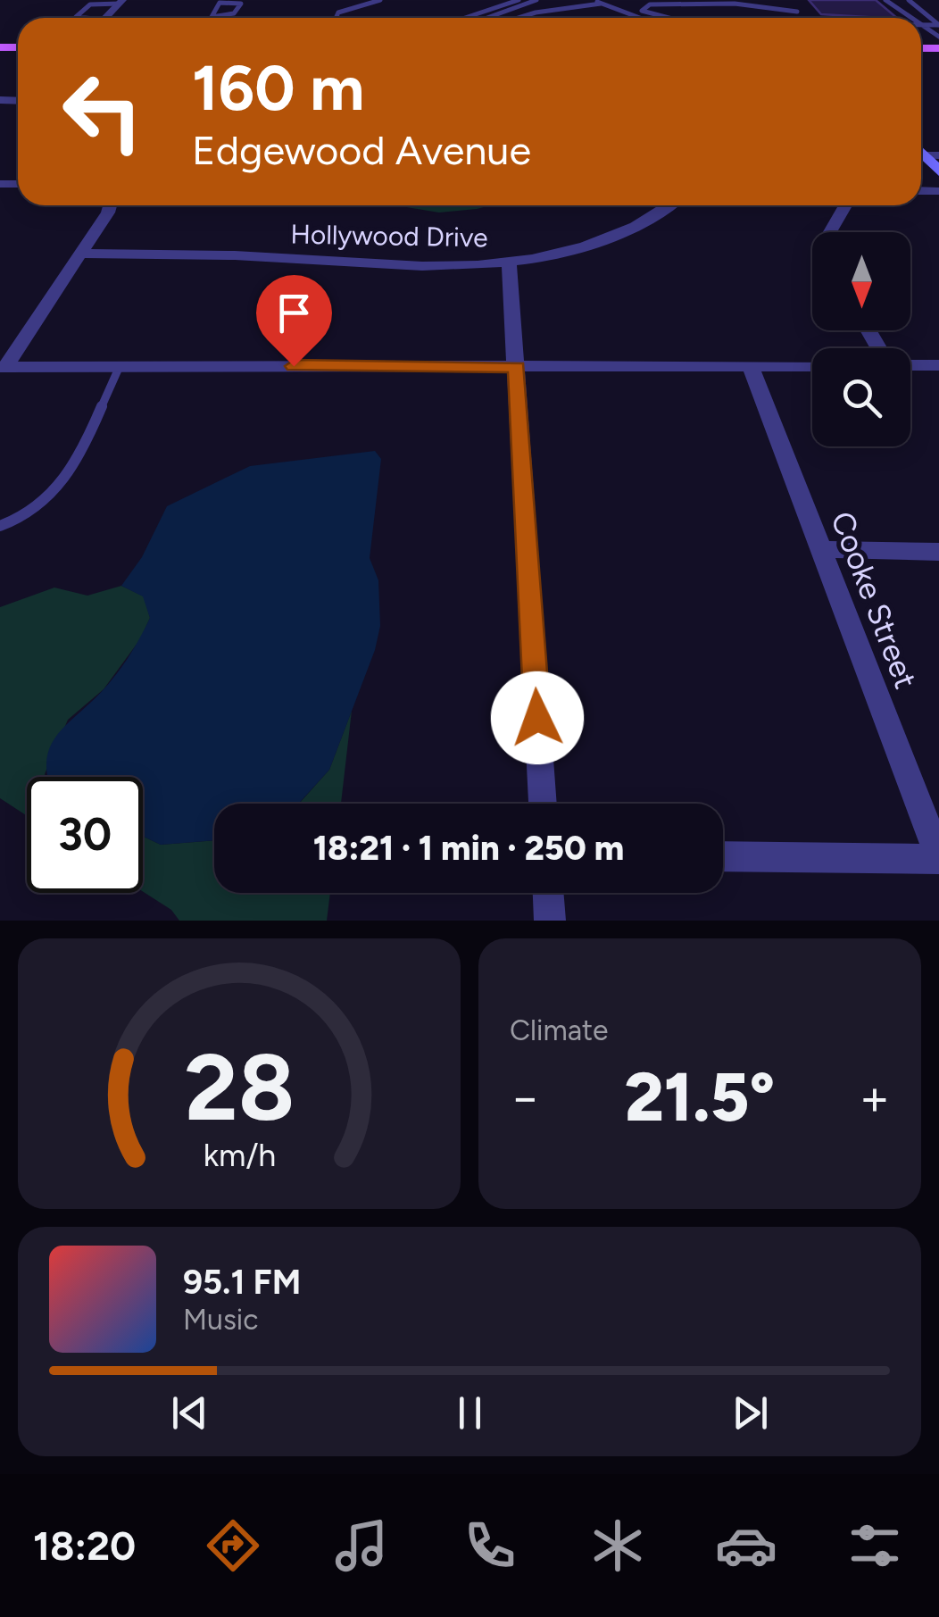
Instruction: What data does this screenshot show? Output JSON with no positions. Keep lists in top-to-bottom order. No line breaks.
{"streets":{"street":["Hollywood Drive","Cooke Street"]},"north":"bottom","page":{"turn":["160 m","Edgewood Avenue"],"limit":"30","trip":"18:21 · 1 min · 250 m","tile":"Climate","heat":["−","21.5°","+"],"song":["95.1 FM","Music"],"tabs":"18:20","gauge":["28","km/h"]}}
